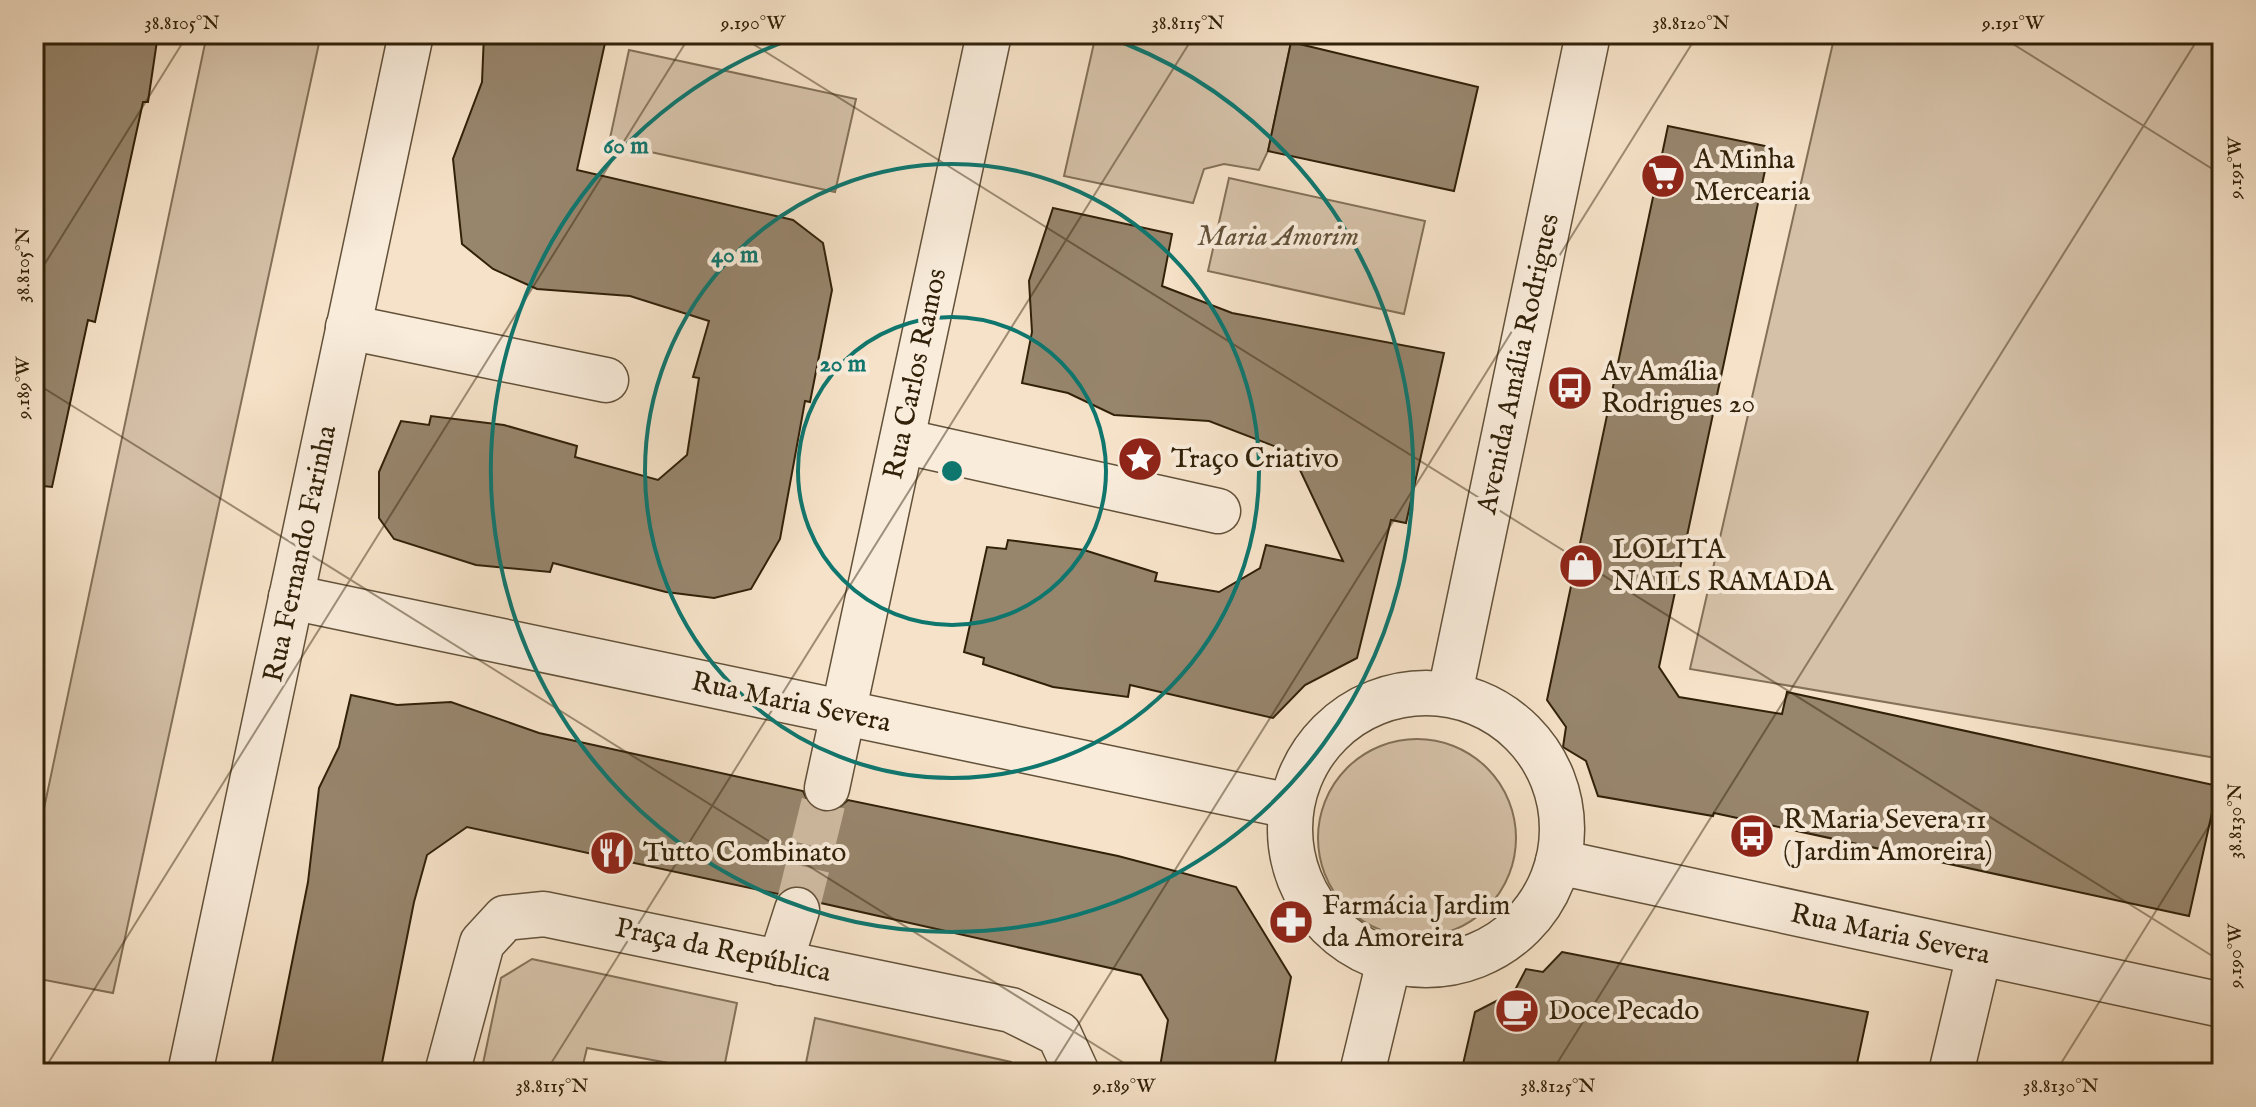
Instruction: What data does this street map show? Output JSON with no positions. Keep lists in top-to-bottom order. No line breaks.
{"streets":{"street":["Avenida Amália Rodrigues","Rua Carlos Ramos","Rua Fernando Farinha","Rua Maria Severa","Praça da República"]},"crossings":[["Avenida Amália Rodrigues","Rua Maria Severa"],["Rua Carlos Ramos","Rua Maria Severa"],["Rua Fernando Farinha","Rua Maria Severa"]],"parks":["Maria Amorim"],"places":{"supermarket":["A Minha Mercearia"],"bus stop":["Av Amália Rodrigues 20","R Maria Severa 11 (Jardim Amoreira)"],"place":["Traço Criativo"],"shop":["LOLITA NAILS RAMADA"],"restaurant":["Tutto Combinato"],"pharmacy":["Farmácia Jardim da Amoreira"],"cafe":["Doce Pecado"]},"coordinates":["38.8105°N","9.190°W","38.8115°N","38.8120°N","9.191°W","9.189°W","38.8130°N","38.8125°N"],"rings":["60 m","40 m","20 m"]}
